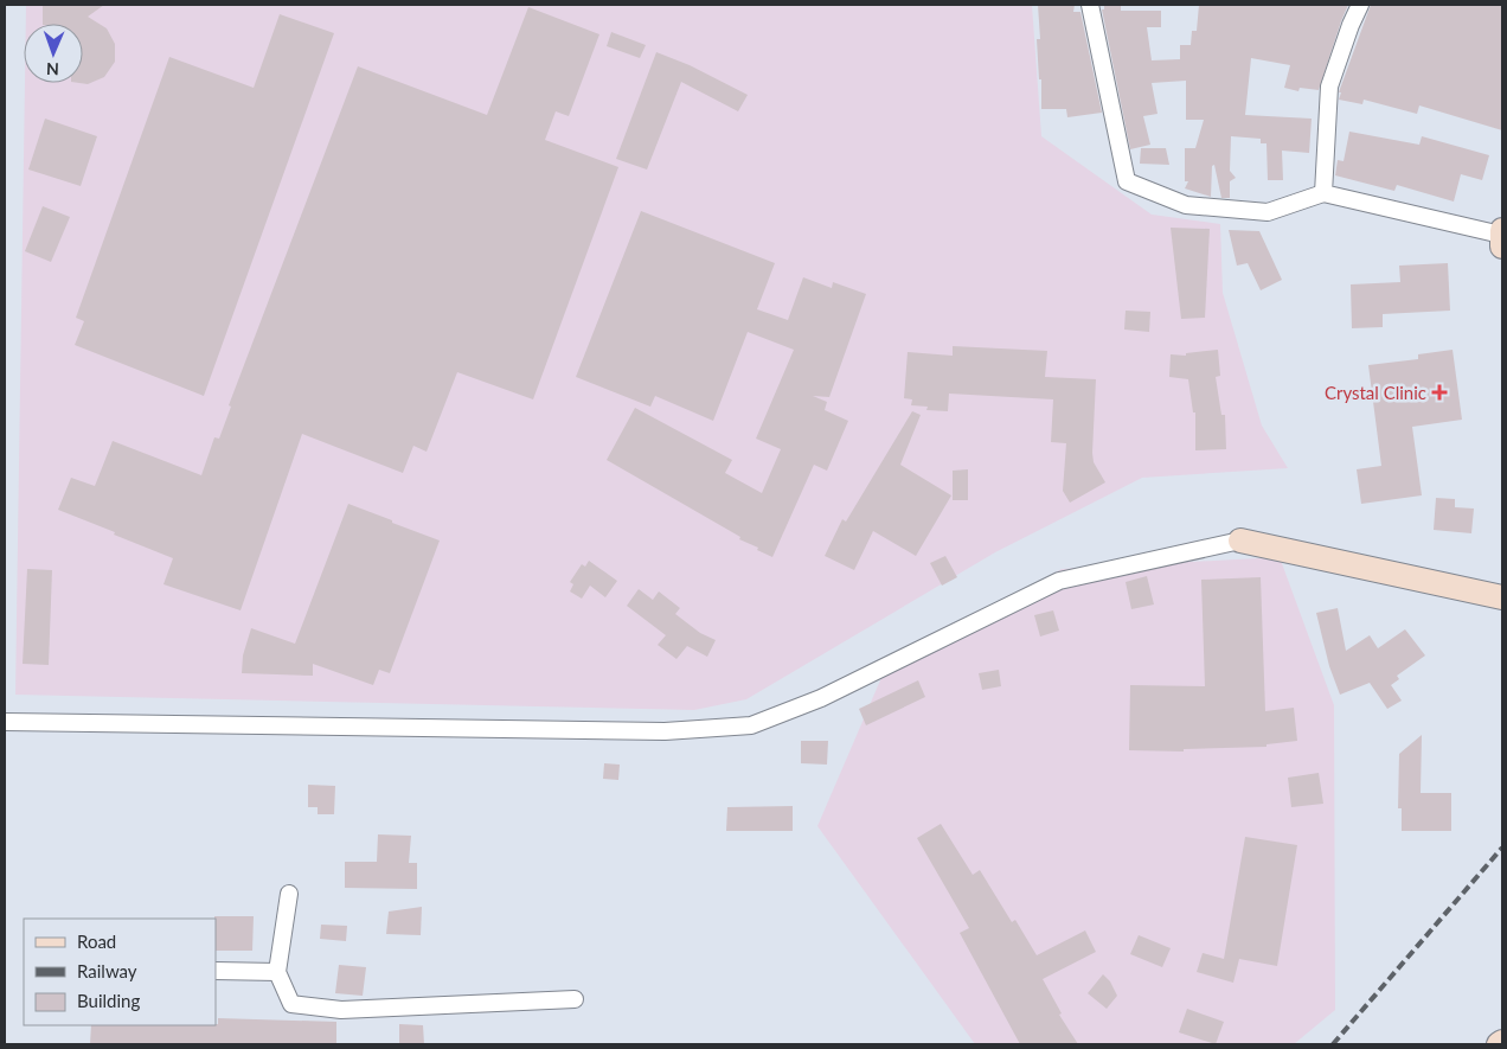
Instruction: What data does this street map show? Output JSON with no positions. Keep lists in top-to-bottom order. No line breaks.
{"places":{"health":["Crystal Clinic"]},"legend":["Road","Railway","Building"],"north":"bottom"}
